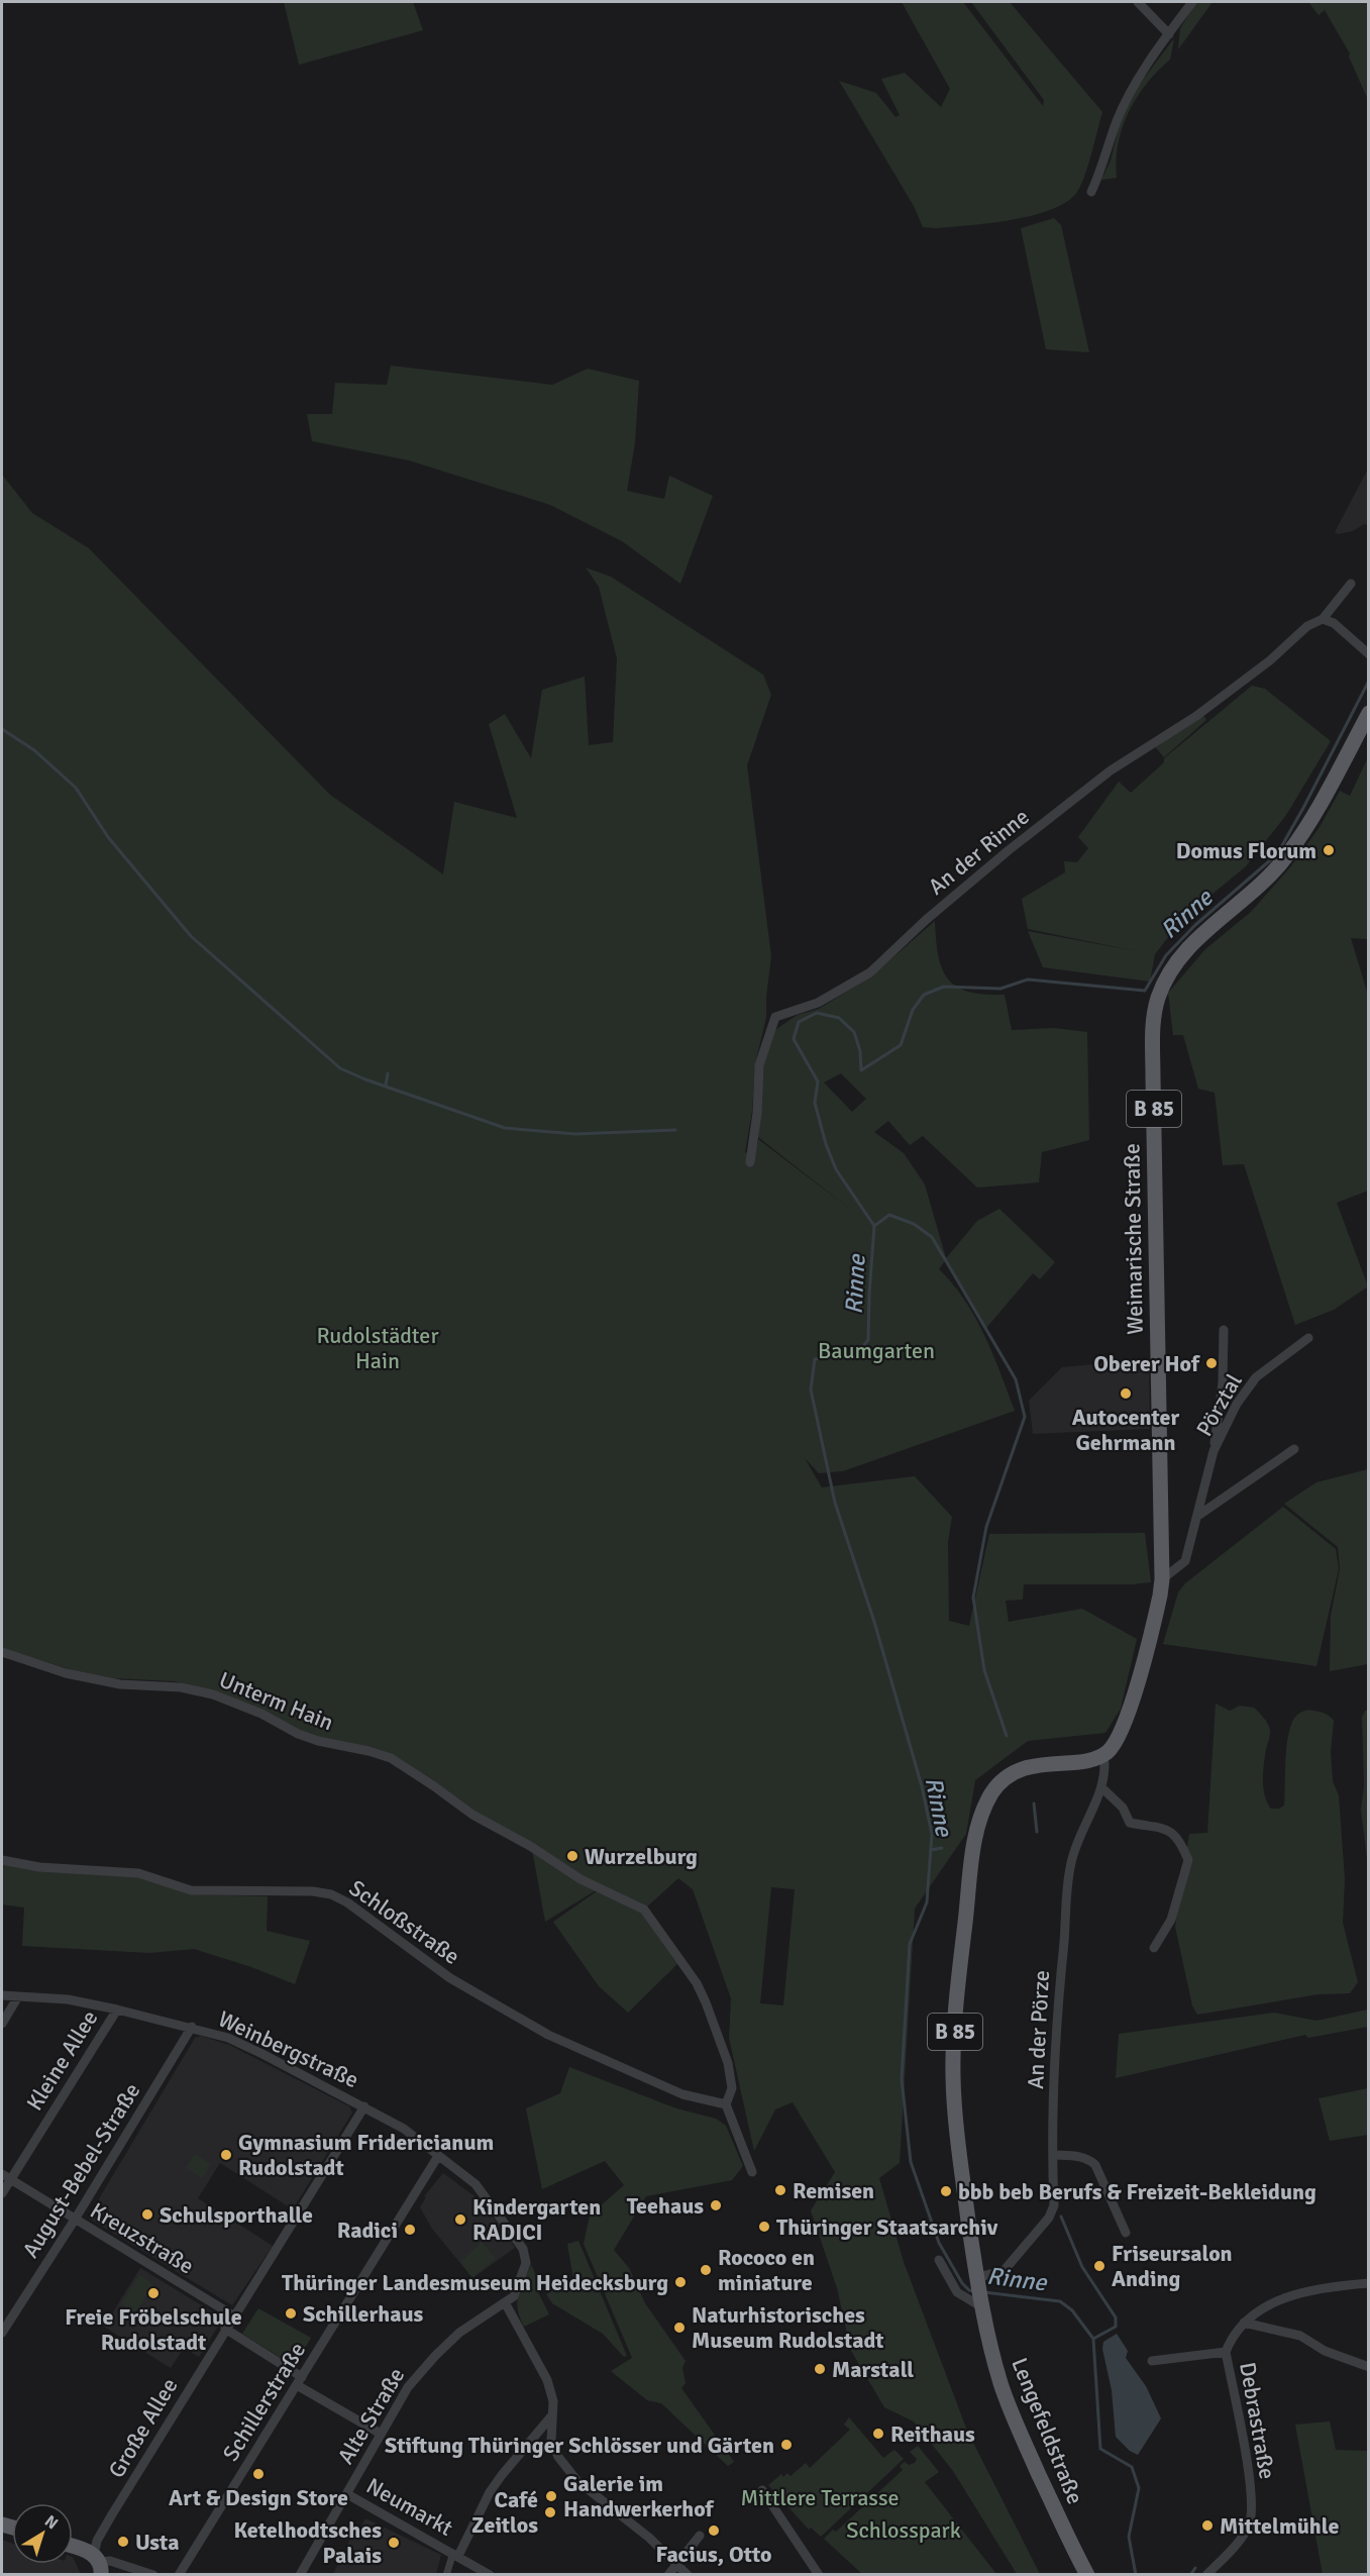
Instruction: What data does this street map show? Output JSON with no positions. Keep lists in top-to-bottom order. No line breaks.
{"streets":{"main road":["B 85","Weimarische Straße","Lengefeldstraße"],"street":["An der Rinne","Pörztal","Unterm Hain","Schloßstraße","An der Pörze","Weinbergstraße","Kleine Allee","August-Bebel-Straße","Kreuzstraße","Schillerstraße","Alte Straße","Debrastraße","Große Allee","Neumarkt"]},"crossings":[["B 85","Weimarische Straße"],["B 85","An der Pörze"],["B 85","Lengefeldstraße"],["Weimarische Straße","Pörztal"],["Weimarische Straße","An der Pörze"],["Unterm Hain","Schloßstraße"],["Weinbergstraße","Kleine Allee"],["Weinbergstraße","August-Bebel-Straße"],["Weinbergstraße","Schillerstraße"],["Weinbergstraße","Alte Straße"],["Weinbergstraße","Große Allee"],["Kleine Allee","Kreuzstraße"],["August-Bebel-Straße","Kreuzstraße"],["Kreuzstraße","Große Allee"],["Alte Straße","Neumarkt"]],"water":["Rinne"],"parks":["Rudolstädter Hain","Baumgarten","Mittlere Terrasse","Schlosspark"],"places":["Domus Florum","Oberer Hof","Autocenter Gehrmann","Wurzelburg","Gymnasium Fridericianum Rudolstadt","Remisen","bbb beb Berufs & Freizeit-Bekleidung","Teehaus","Schulsporthalle","Kindergarten RADICI","Thüringer Staatsarchiv","Radici","Friseursalon Anding","Rococo en miniature","Thüringer Landesmuseum Heidecksburg","Freie Fröbelschule Rudolstadt","Schillerhaus","Naturhistorisches Museum Rudolstadt","Marstall","Reithaus","Stiftung Thüringer Schlösser und Gärten","Art & Design Store","Galerie im Handwerkerhof","Café Zeitlos","Mittelmühle","Facius, Otto","Usta","Ketelhodtsches Palais"],"north":"top right"}
